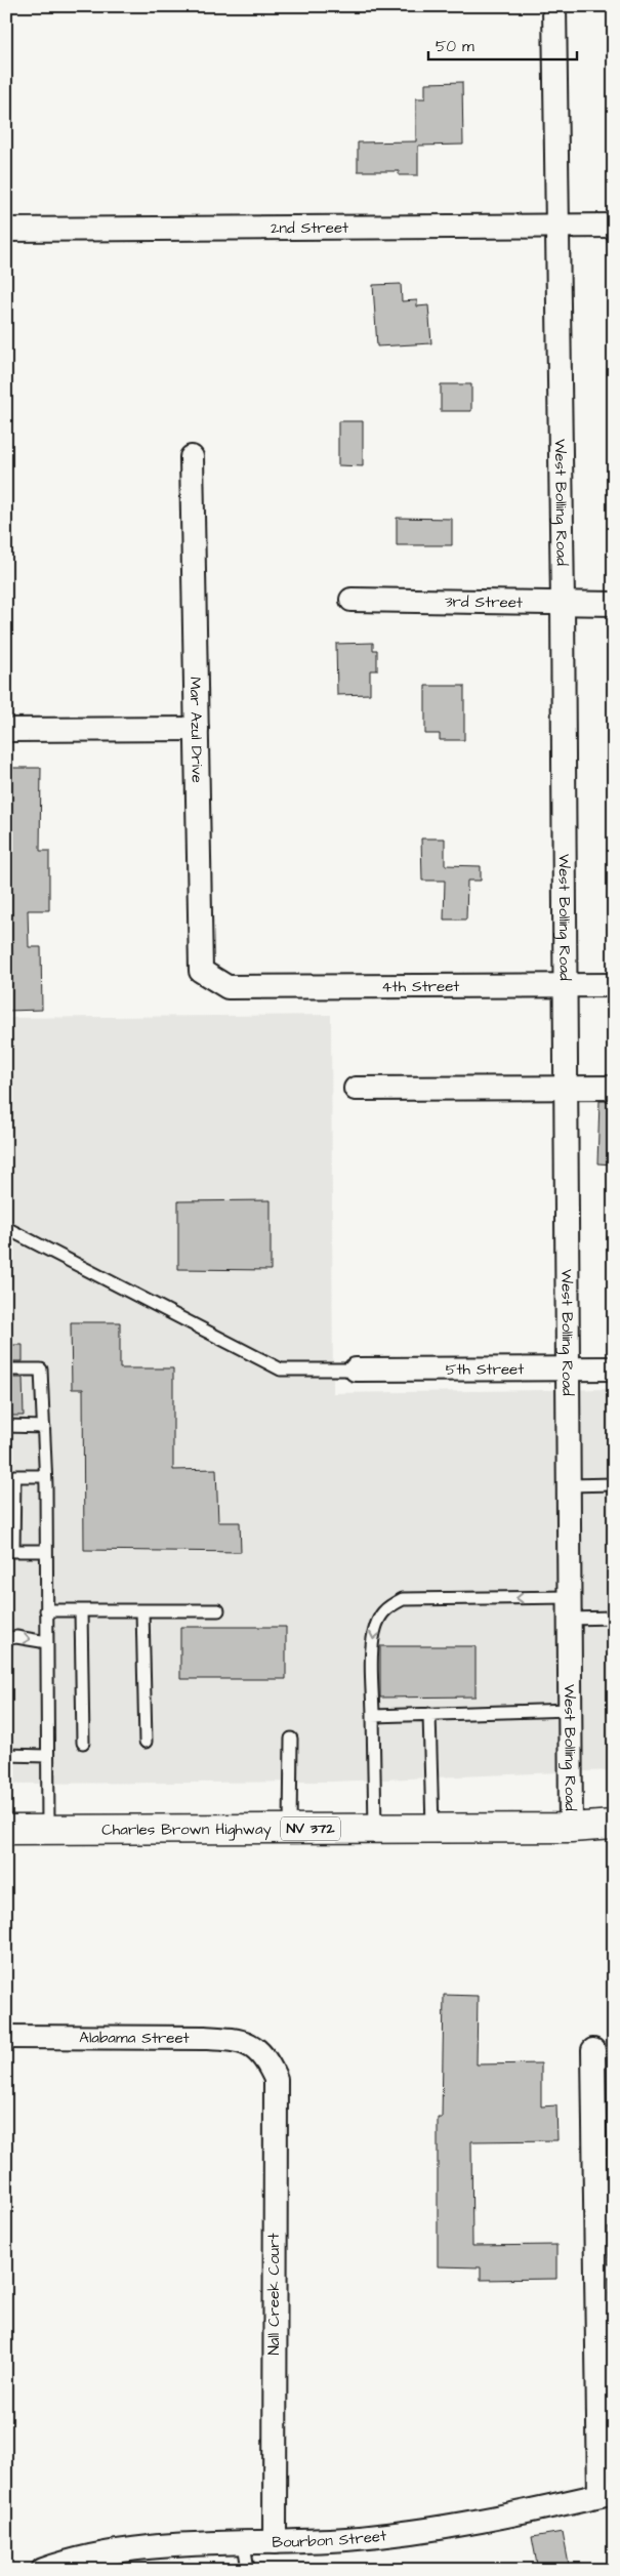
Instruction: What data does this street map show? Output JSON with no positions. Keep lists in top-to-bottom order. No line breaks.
{"streets":{"main road":["NV 372","Charles Brown Highway"],"street":["2nd Street","West Bolling Road","3rd Street","Mar Azul Drive","4th Street","5th Street","Alabama Street","Nall Creek Court","Bourbon Street"]},"crossings":[["2nd Street","West Bolling Road"],["West Bolling Road","3rd Street"],["West Bolling Road","4th Street"],["West Bolling Road","5th Street"],["West Bolling Road","Charles Brown Highway"],["Mar Azul Drive","4th Street"],["Alabama Street","Nall Creek Court"],["Nall Creek Court","Bourbon Street"]],"scale_bar":"50 m"}
